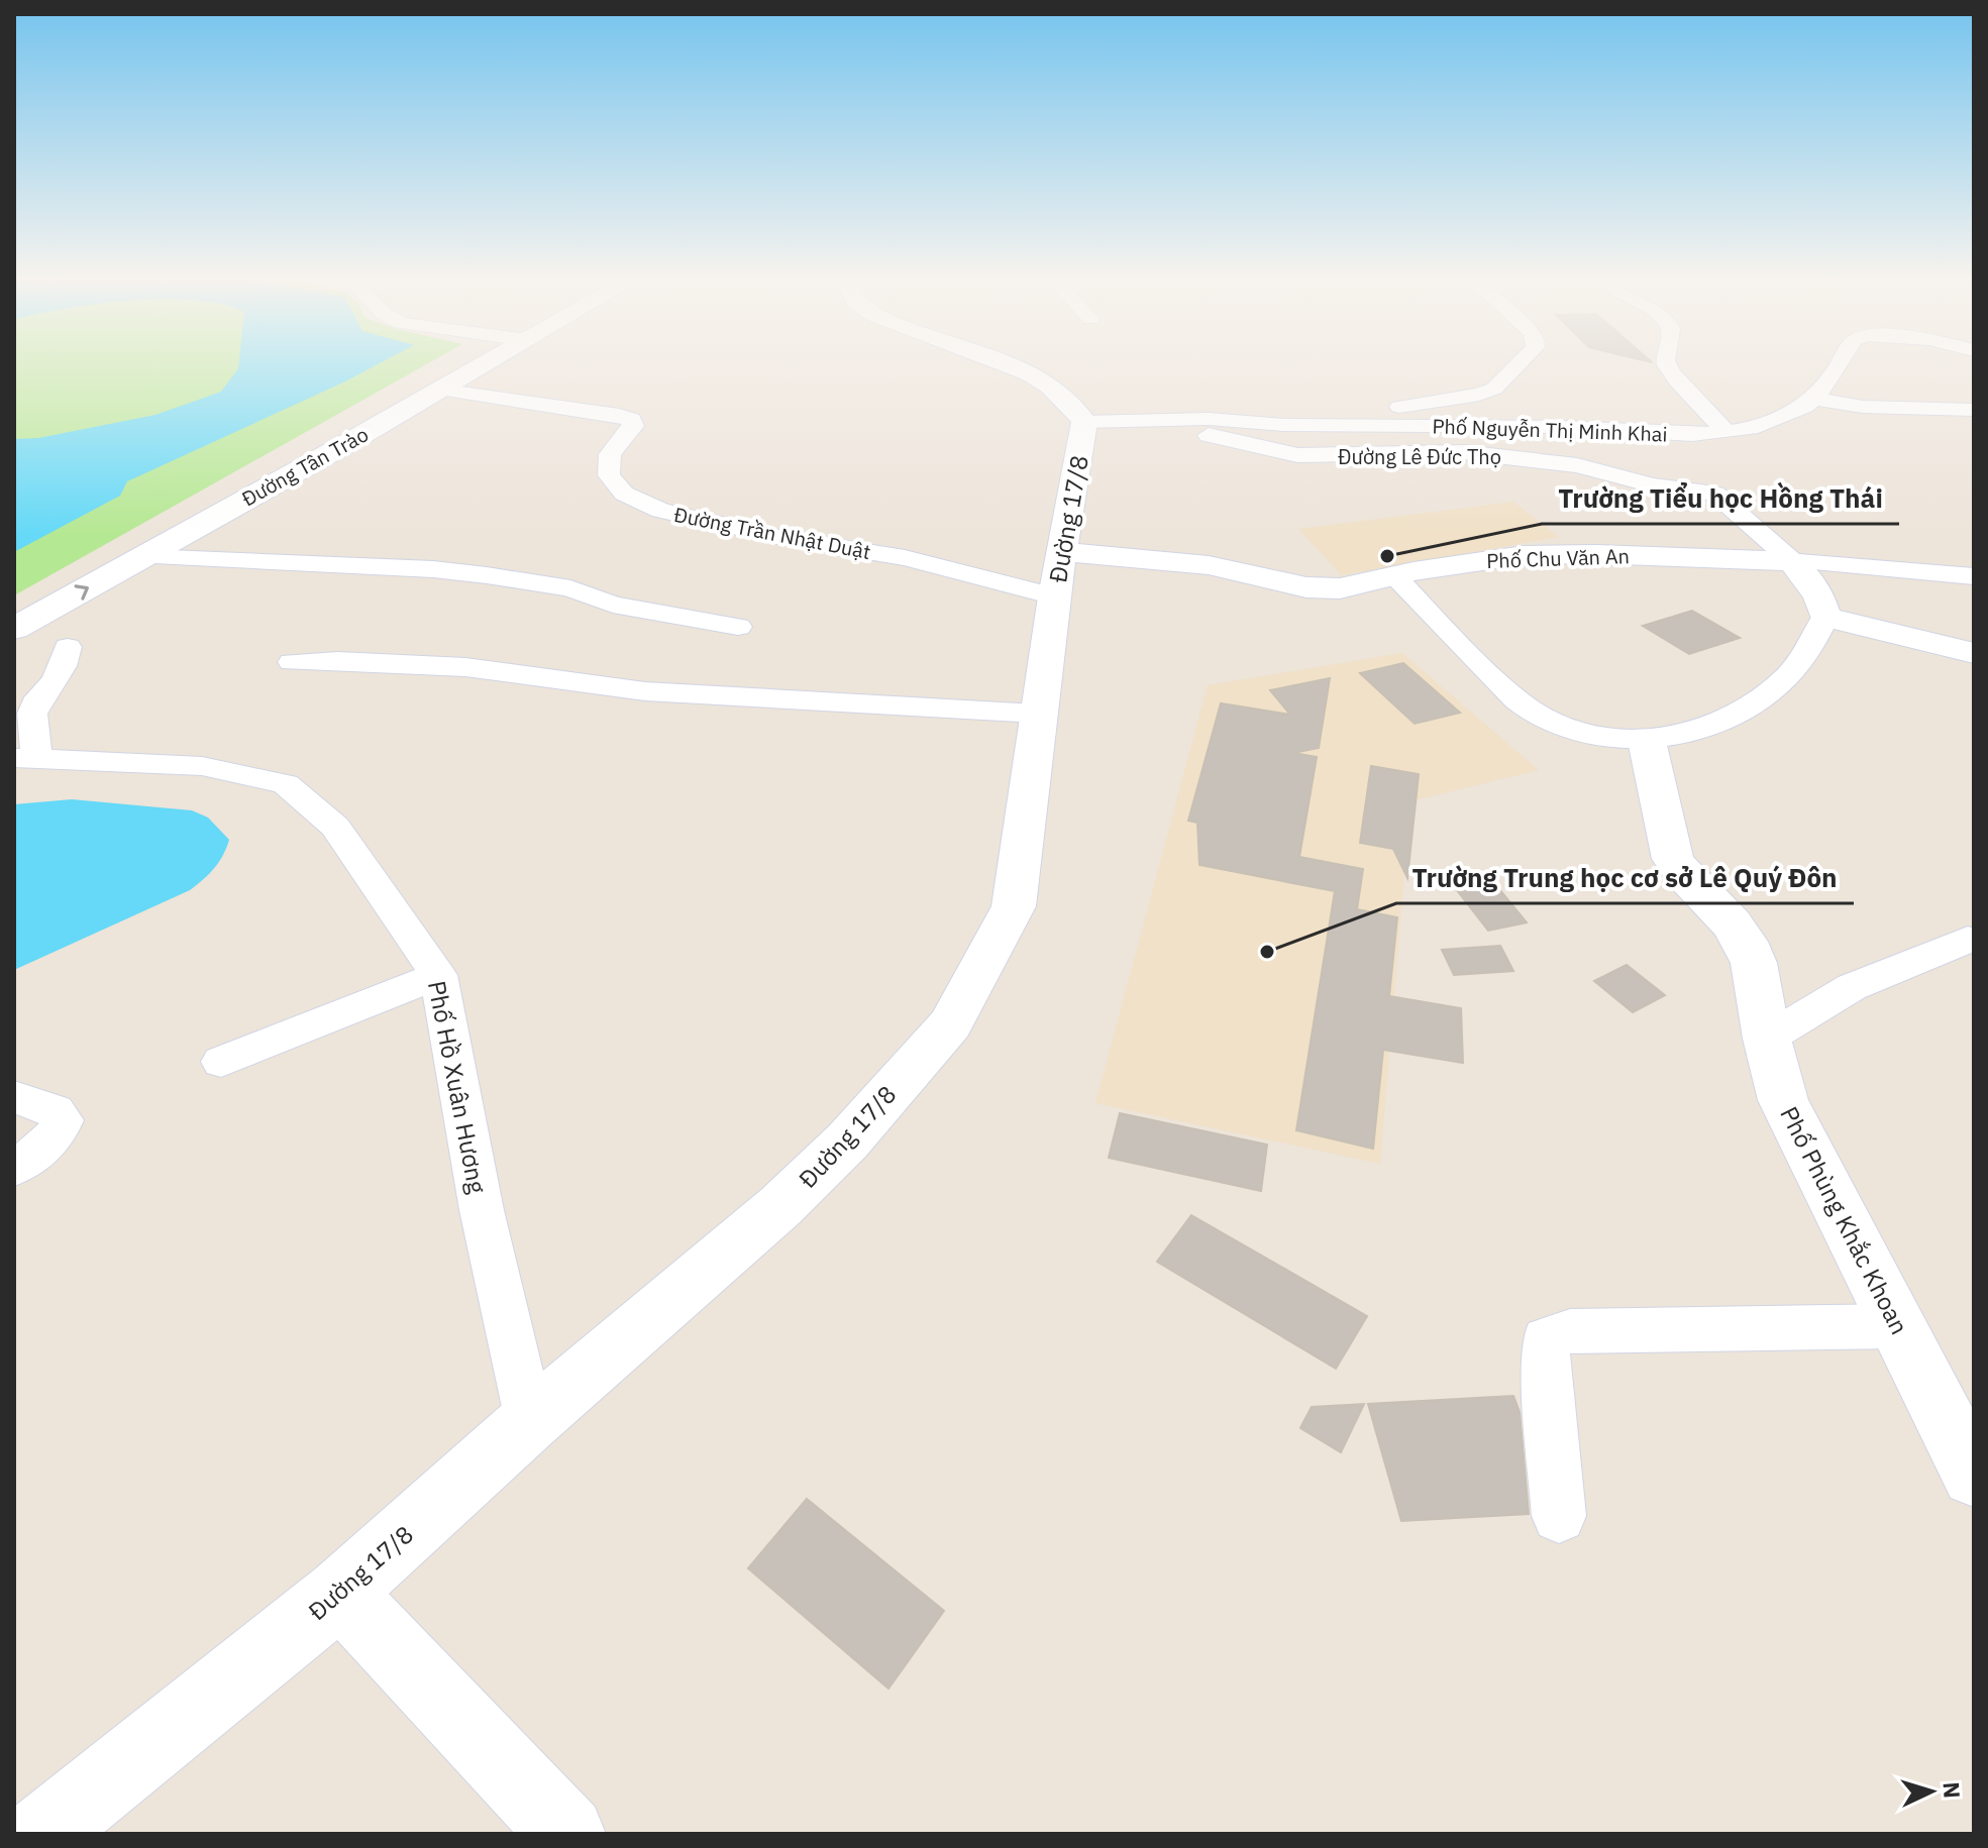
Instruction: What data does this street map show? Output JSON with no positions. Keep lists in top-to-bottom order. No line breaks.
{"streets":{"street":["Phố Nguyễn Thị Minh Khai","Đường Lê Đức Thọ","Đường Tân Trào","Đường 17/8","Đường Trần Nhật Duật","Phố Chu Văn An","Phố Hồ Xuân Hương","Phố Phùng Khắc Khoan"]},"crossings":[["Phố Nguyễn Thị Minh Khai","Đường Lê Đức Thọ"],["Phố Nguyễn Thị Minh Khai","Đường 17/8"],["Đường Lê Đức Thọ","Phố Chu Văn An"],["Đường Tân Trào","Đường Trần Nhật Duật"],["Đường 17/8","Đường Trần Nhật Duật"],["Đường 17/8","Phố Chu Văn An"],["Đường 17/8","Phố Hồ Xuân Hương"]],"places":["Trường Tiểu học Hồng Thái","Trường Trung học cơ sở Lê Quý Đôn"],"north":"right"}
